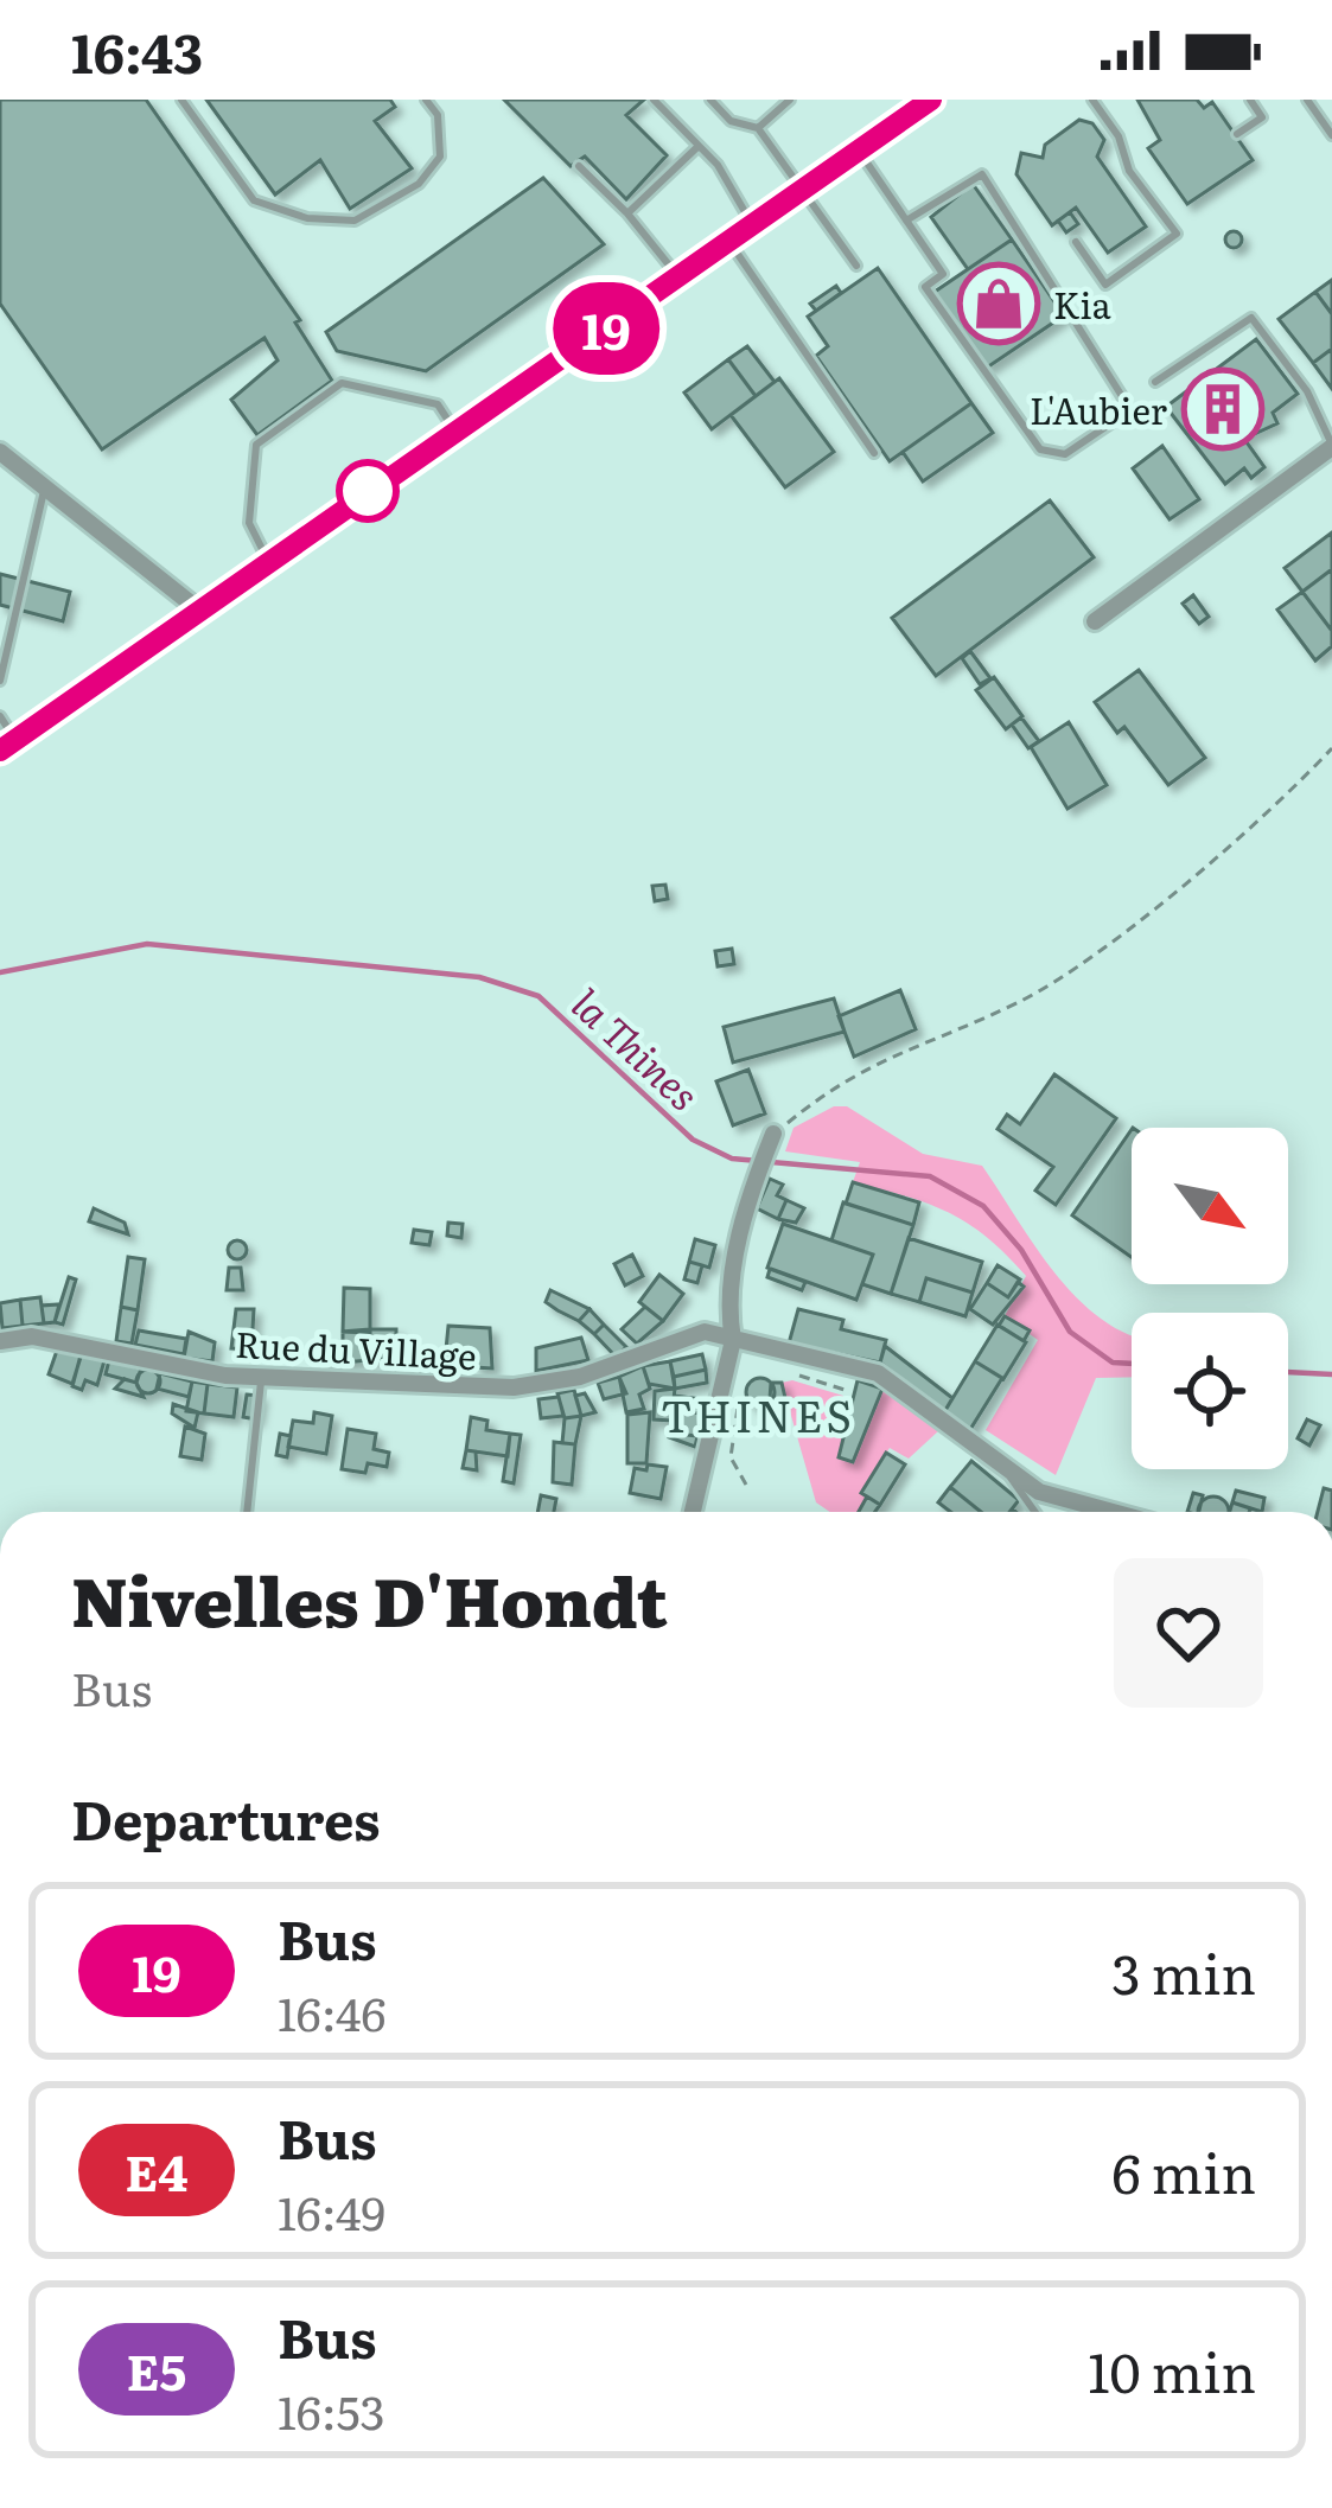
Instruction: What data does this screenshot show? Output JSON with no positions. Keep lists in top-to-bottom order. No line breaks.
{"streets":{"street":["Rue du Village"]},"districts":["THINES"],"water":["la Thines"],"places":{"shop":["Kia"],"building":["L'Aubier"]},"lines":["bus line 19"],"north":"bottom right","page":{"status":"16:43","on_map":"19","heading":[["Nivelles D'Hondt","Bus"],"Departures"],"list":[{"mark":"19","name":"Bus","note":"16:46","value":"3 min"},{"mark":"E4","name":"Bus","note":"16:49","value":"6 min"},{"mark":"E5","name":"Bus","note":"16:53","value":"10 min"}]}}
